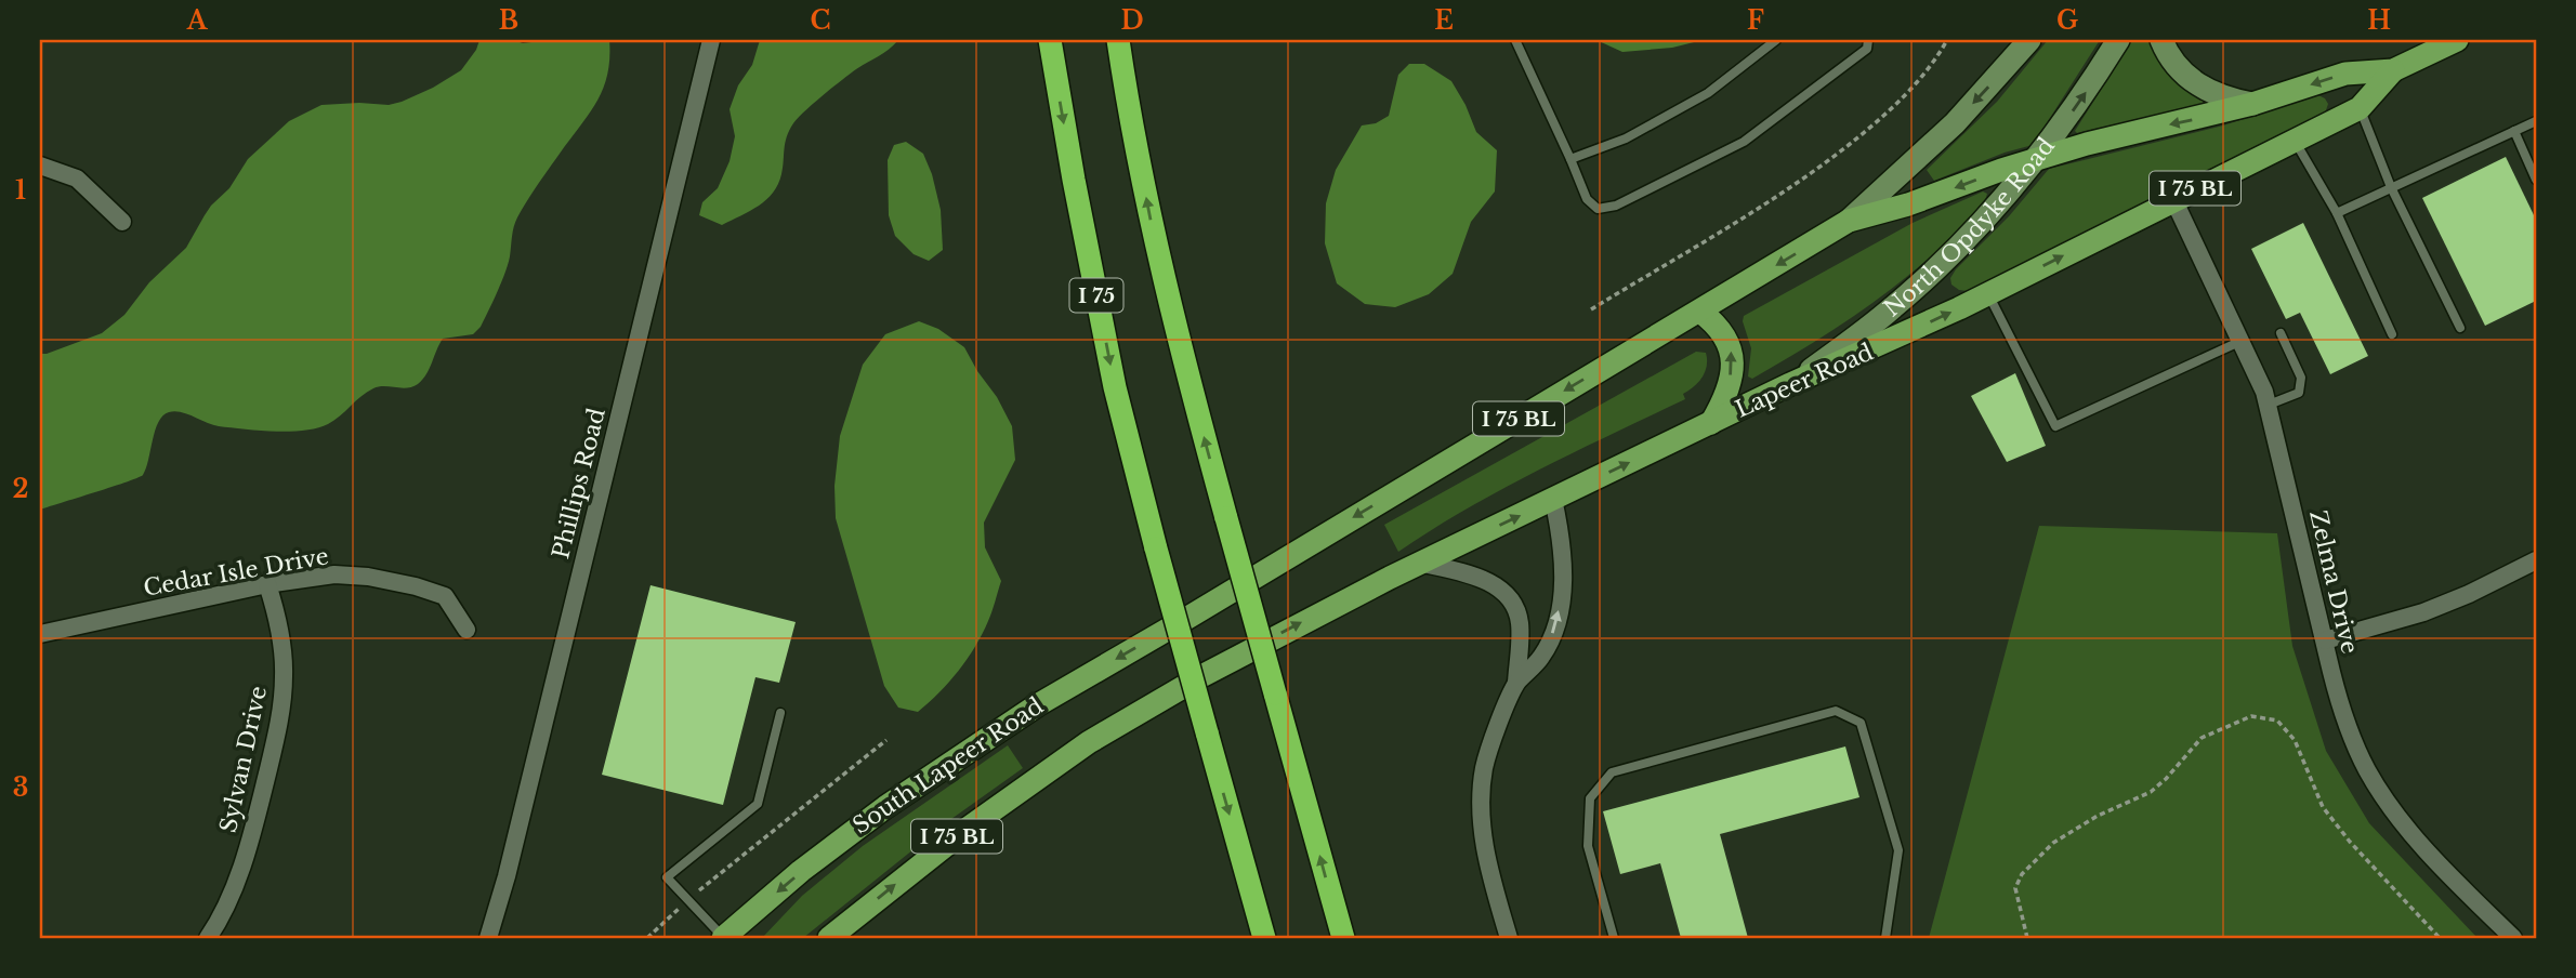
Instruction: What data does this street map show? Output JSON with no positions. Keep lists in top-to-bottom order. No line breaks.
{"streets":{"highway":["I 75"],"main road":["I 75 BL","North Opdyke Road","Lapeer Road","South Lapeer Road"],"street":["Phillips Road","Cedar Isle Drive","Zelma Drive","Sylvan Drive"]},"crossings":[["North Opdyke Road","Lapeer Road"],["Lapeer Road","Zelma Drive"],["Lapeer Road","South Lapeer Road"],["Cedar Isle Drive","Sylvan Drive"]],"one_way":["South Lapeer Road"],"grid":{"columns":["A","B","C","D","E","F","G","H"],"rows":["1","2","3"]}}
